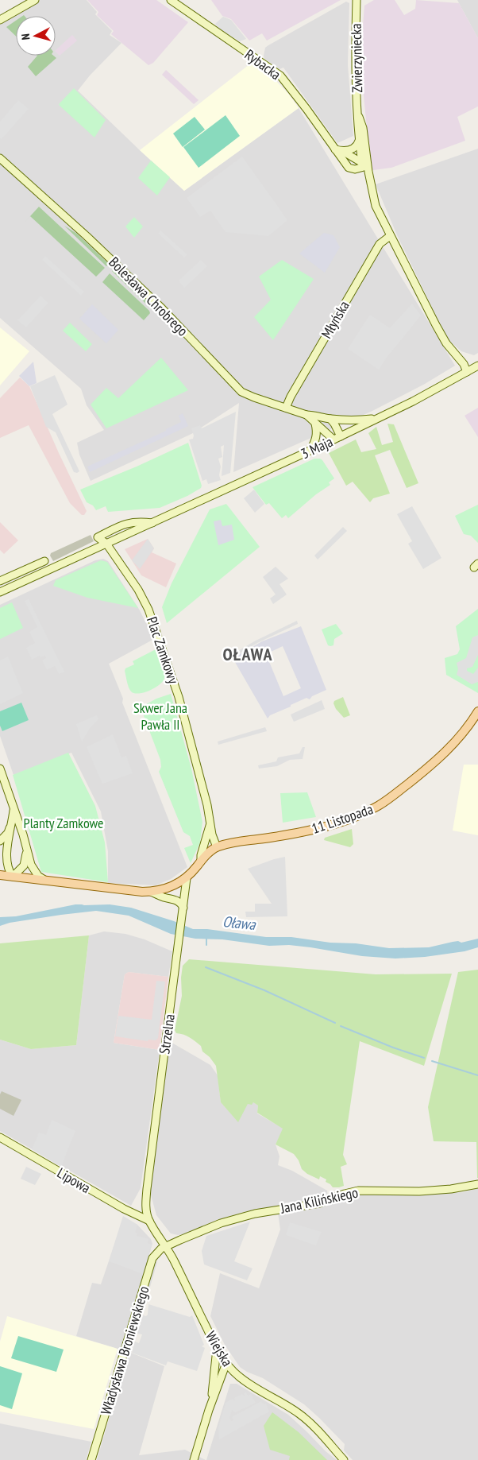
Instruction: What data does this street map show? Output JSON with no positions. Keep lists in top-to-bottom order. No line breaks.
{"streets":{"main road":["11 Listopada"],"street":["Zwierzyniecka","Rybacka","Bolesława Chrobrego","Młyńska","3 Maja","Plac Zamkowy","Strzelna","Lipowa","Jana Kilińskiego","Wiejska","Władysława Broniewskiego"]},"crossings":[["Zwierzyniecka","Rybacka"],["Zwierzyniecka","Młyńska"],["Zwierzyniecka","3 Maja"],["Bolesława Chrobrego","Młyńska"],["Bolesława Chrobrego","3 Maja"],["3 Maja","Plac Zamkowy"],["Plac Zamkowy","11 Listopada"],["Strzelna","Lipowa"],["Strzelna","Wiejska"],["Lipowa","Wiejska"],["Jana Kilińskiego","Wiejska"],["Jana Kilińskiego","Władysława Broniewskiego"],["Wiejska","Władysława Broniewskiego"]],"districts":["OŁAWA"],"water":["Oława"],"parks":["Skwer Jana Pawła II","Planty Zamkowe"],"north":"left"}
